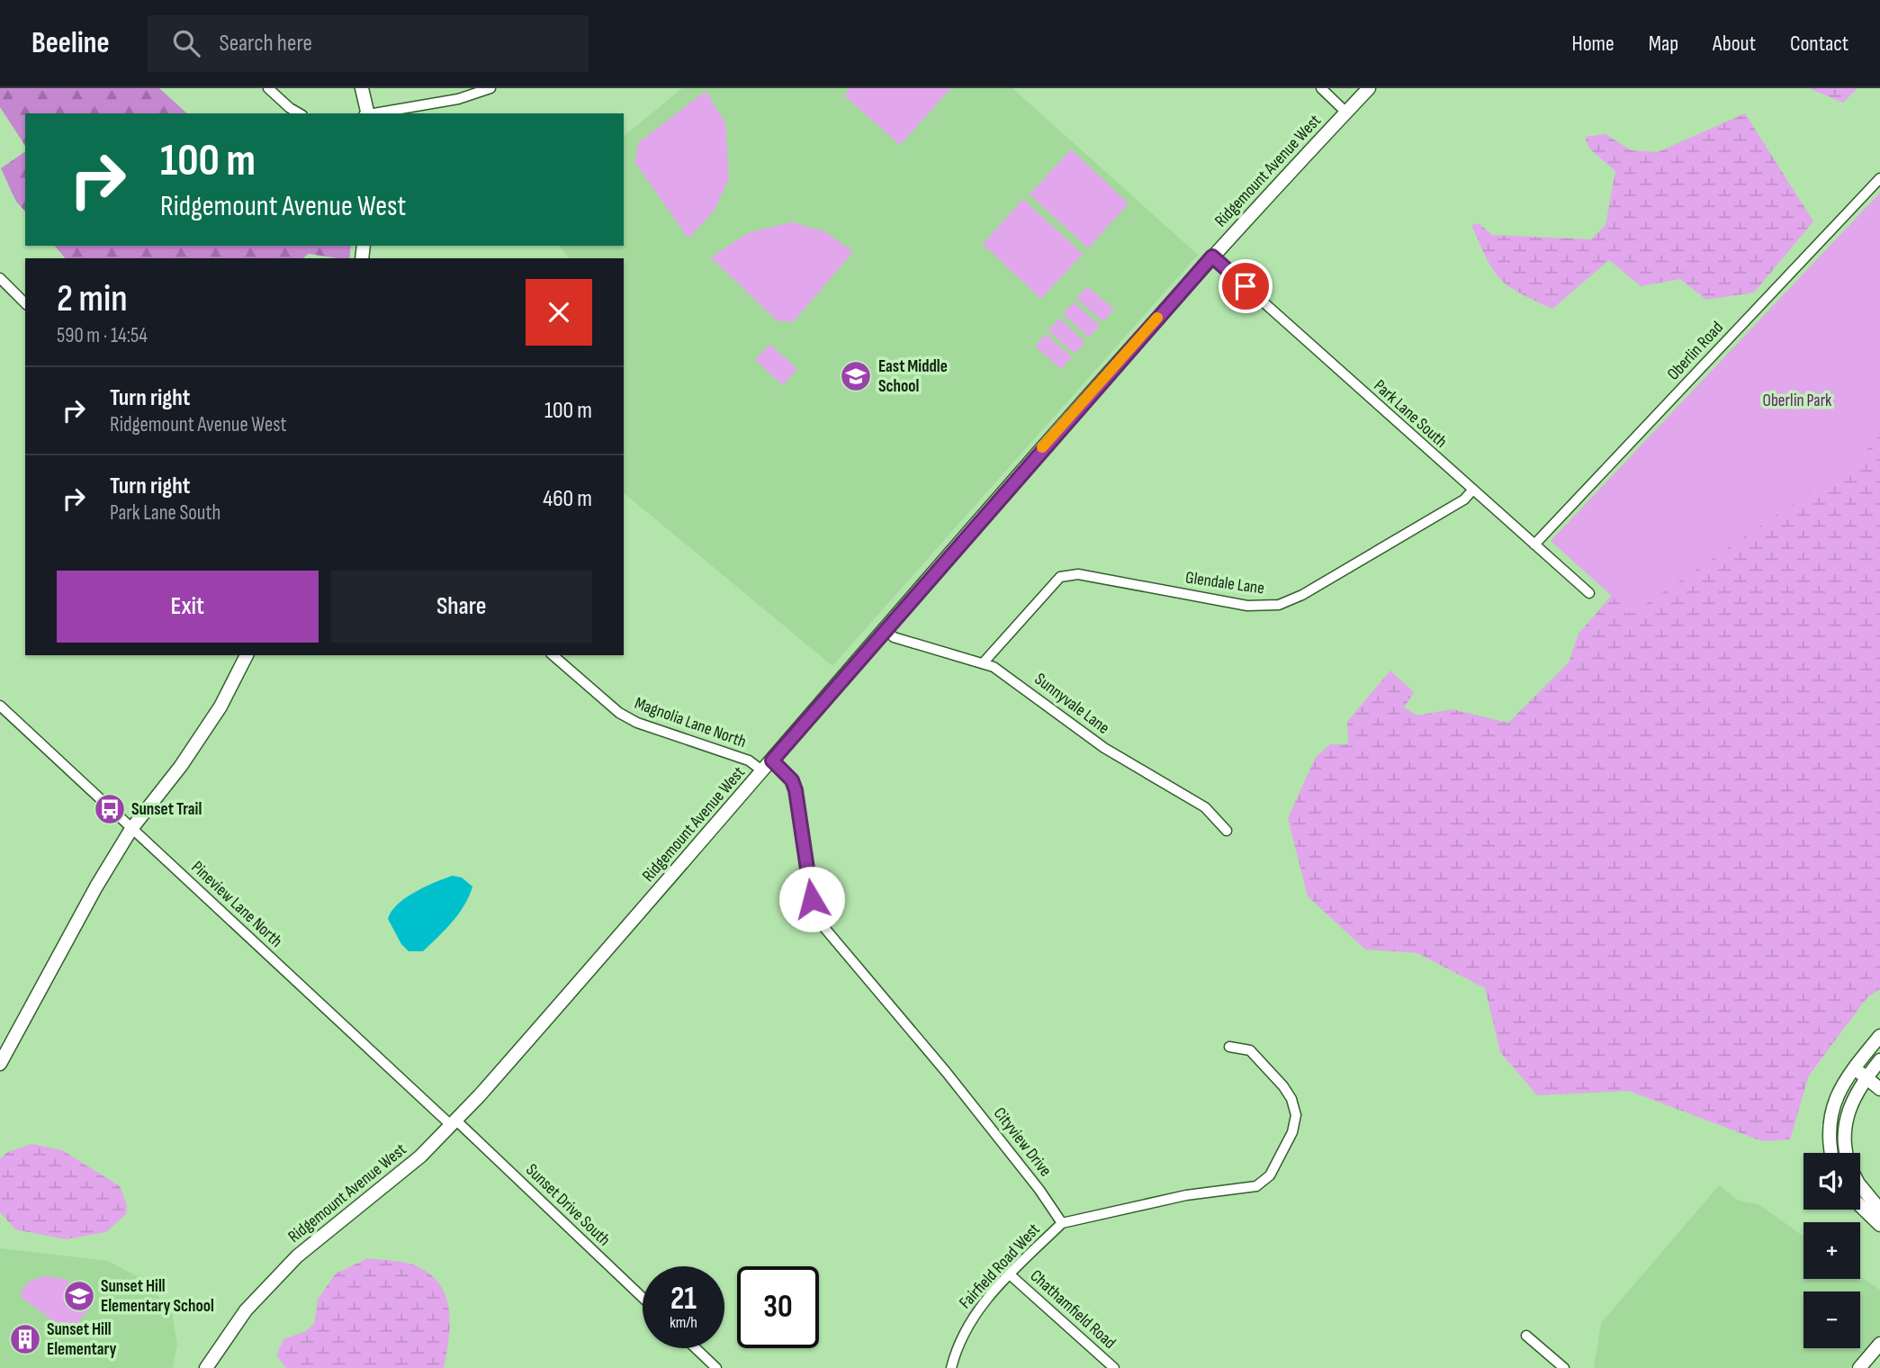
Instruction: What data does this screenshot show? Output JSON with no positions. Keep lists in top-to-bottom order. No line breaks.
{"streets":{"street":["Ridgemount Avenue West","Oberlin Road","Park Lane South","Glendale Lane","Sunnyvale Lane","Magnolia Lane North","Pineview Lane North","Cityview Drive","Sunset Drive South","Fairfield Road West","Chathamfield Road"]},"crossings":[["Ridgemount Avenue West","Park Lane South"],["Ridgemount Avenue West","Sunnyvale Lane"],["Ridgemount Avenue West","Magnolia Lane North"],["Ridgemount Avenue West","Pineview Lane North"],["Ridgemount Avenue West","Cityview Drive"],["Ridgemount Avenue West","Sunset Drive South"],["Oberlin Road","Park Lane South"],["Park Lane South","Glendale Lane"],["Glendale Lane","Sunnyvale Lane"],["Pineview Lane North","Sunset Drive South"],["Cityview Drive","Fairfield Road West"],["Fairfield Road West","Chathamfield Road"]],"parks":["Oberlin Park"],"places":{"school or university":["East Middle School","Sunset Hill Elementary School"],"bus stop":["Sunset Trail"],"building":["Sunset Hill Elementary"]},"page":{"header":"Beeline","search":"Search here","nav":["Home","Map","About","Contact"],"turn":["100 m","Ridgemount Avenue West"],"heading":["2 min","590 m · 14:54"],"list":[{"name":"Turn right","note":"Ridgemount Avenue West","value":"100 m"},{"name":"Turn right","note":"Park Lane South","value":"460 m"}],"buttons":["Exit","Share"],"map_buttons":["+","−"],"speed":"21 km/h","limit":"30"}}
